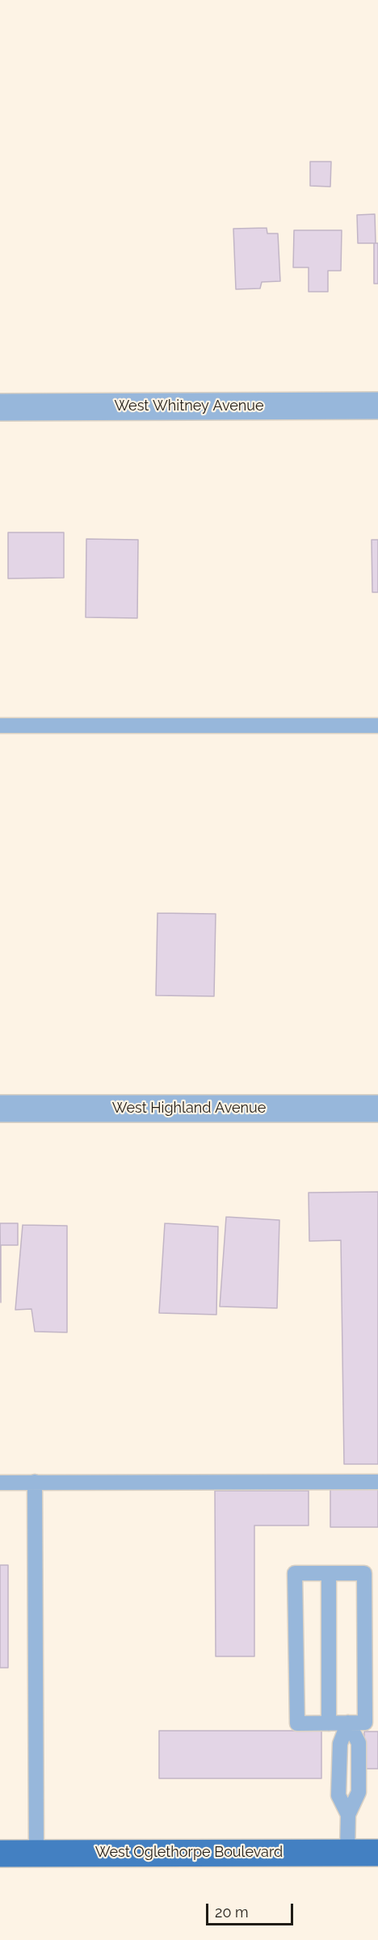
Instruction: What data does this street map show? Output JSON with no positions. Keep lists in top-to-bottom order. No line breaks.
{"streets":{"main road":["West Oglethorpe Boulevard"],"street":["West Whitney Avenue","West Highland Avenue"]},"scale_bar":"20 m"}
